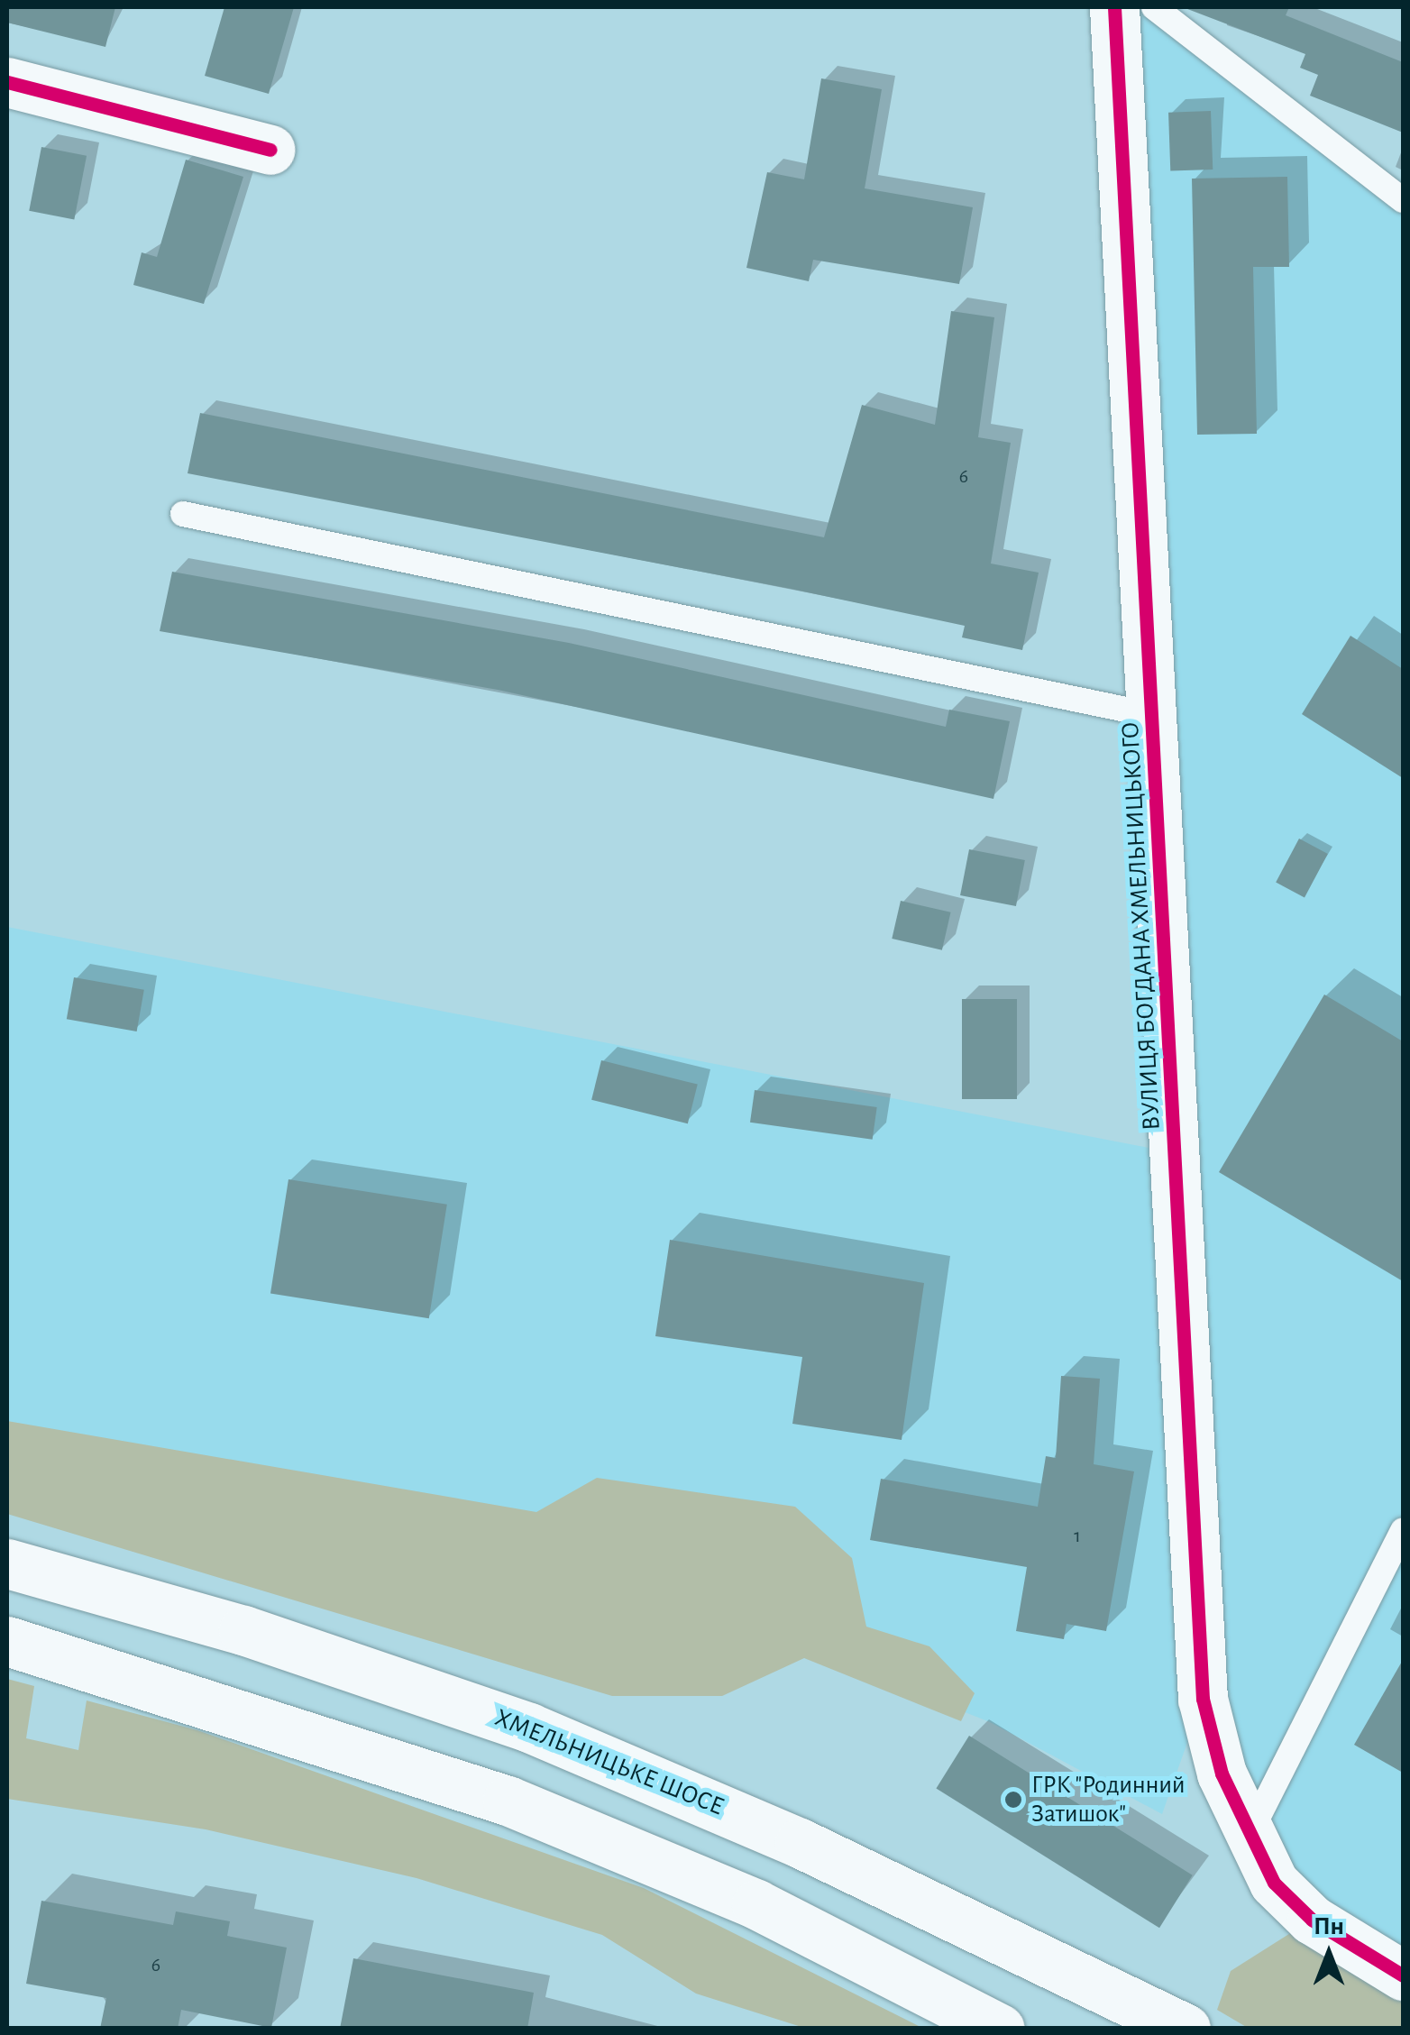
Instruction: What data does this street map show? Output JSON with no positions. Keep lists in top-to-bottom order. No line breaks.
{"streets":{"main road":["ВУЛИЦЯ БОГДАНА ХМЕЛЬНИЦЬКОГО","ХМЕЛЬНИЦЬКЕ ШОСЕ"]},"places":["ГРК \"Родинний Затишок\""],"house_numbers":["6","1","6"],"north":"top"}
